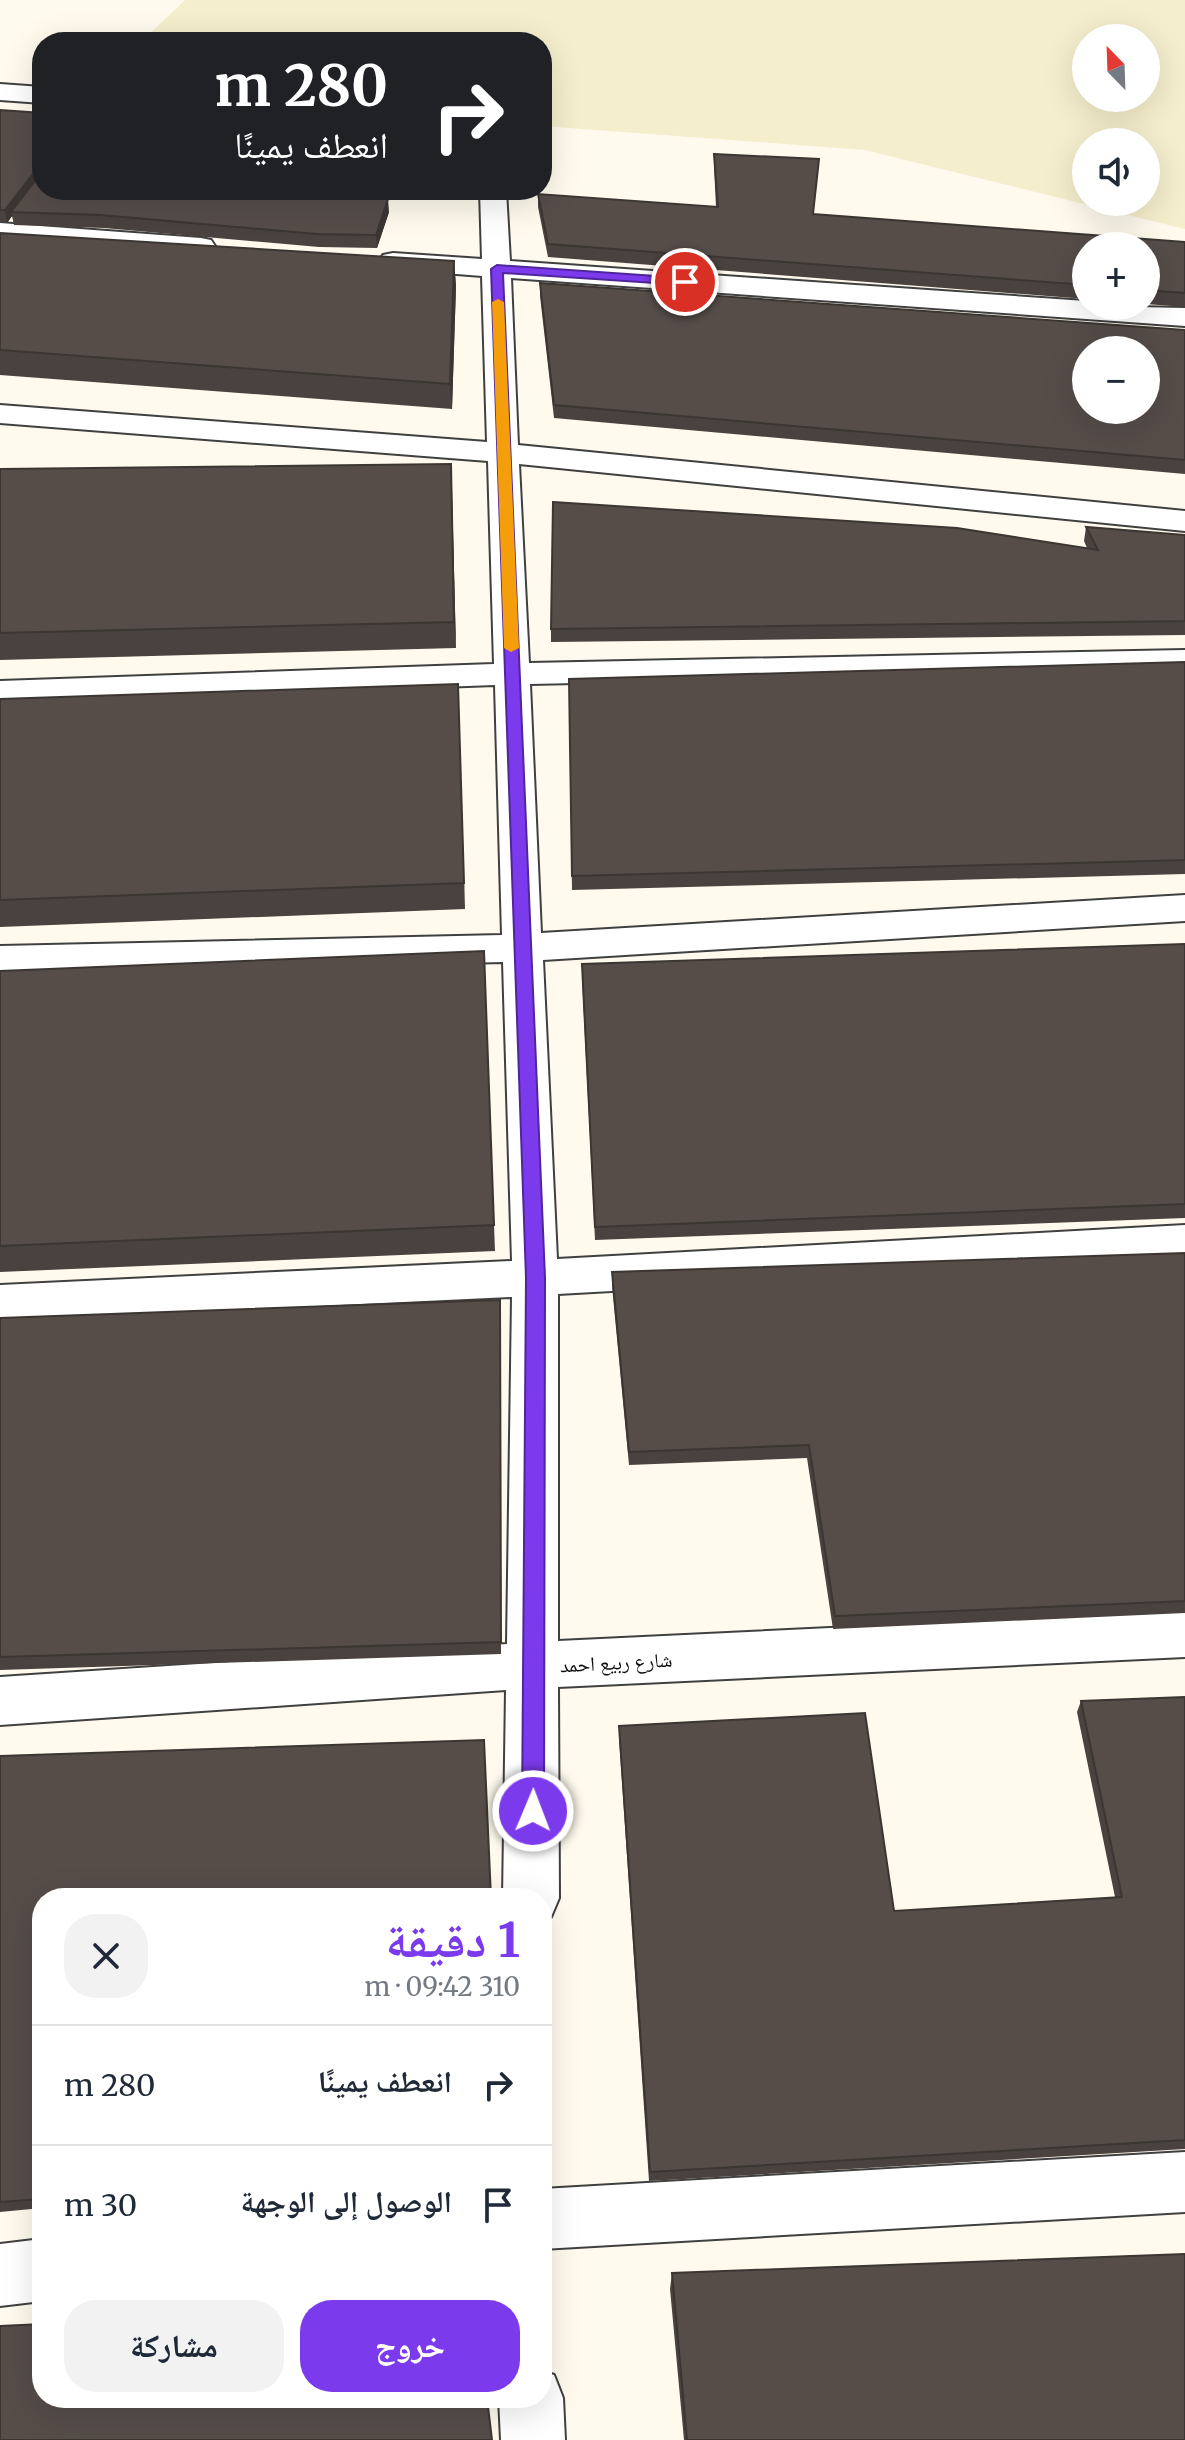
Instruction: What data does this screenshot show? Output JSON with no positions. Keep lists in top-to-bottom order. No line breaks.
{"streets":{"street":["شارع ربيع احمد"]},"north":"top left","page":{"map_buttons":["+","−"],"turn":["280 m","انعطف يمينًا"],"heading":["1 دقيقة","310 m · 09:42"],"list":[{"name":"انعطف يمينًا","value":"280 m"},{"name":"الوصول إلى الوجهة","value":"30 m"}],"buttons":["خروج","مشاركة"]}}
